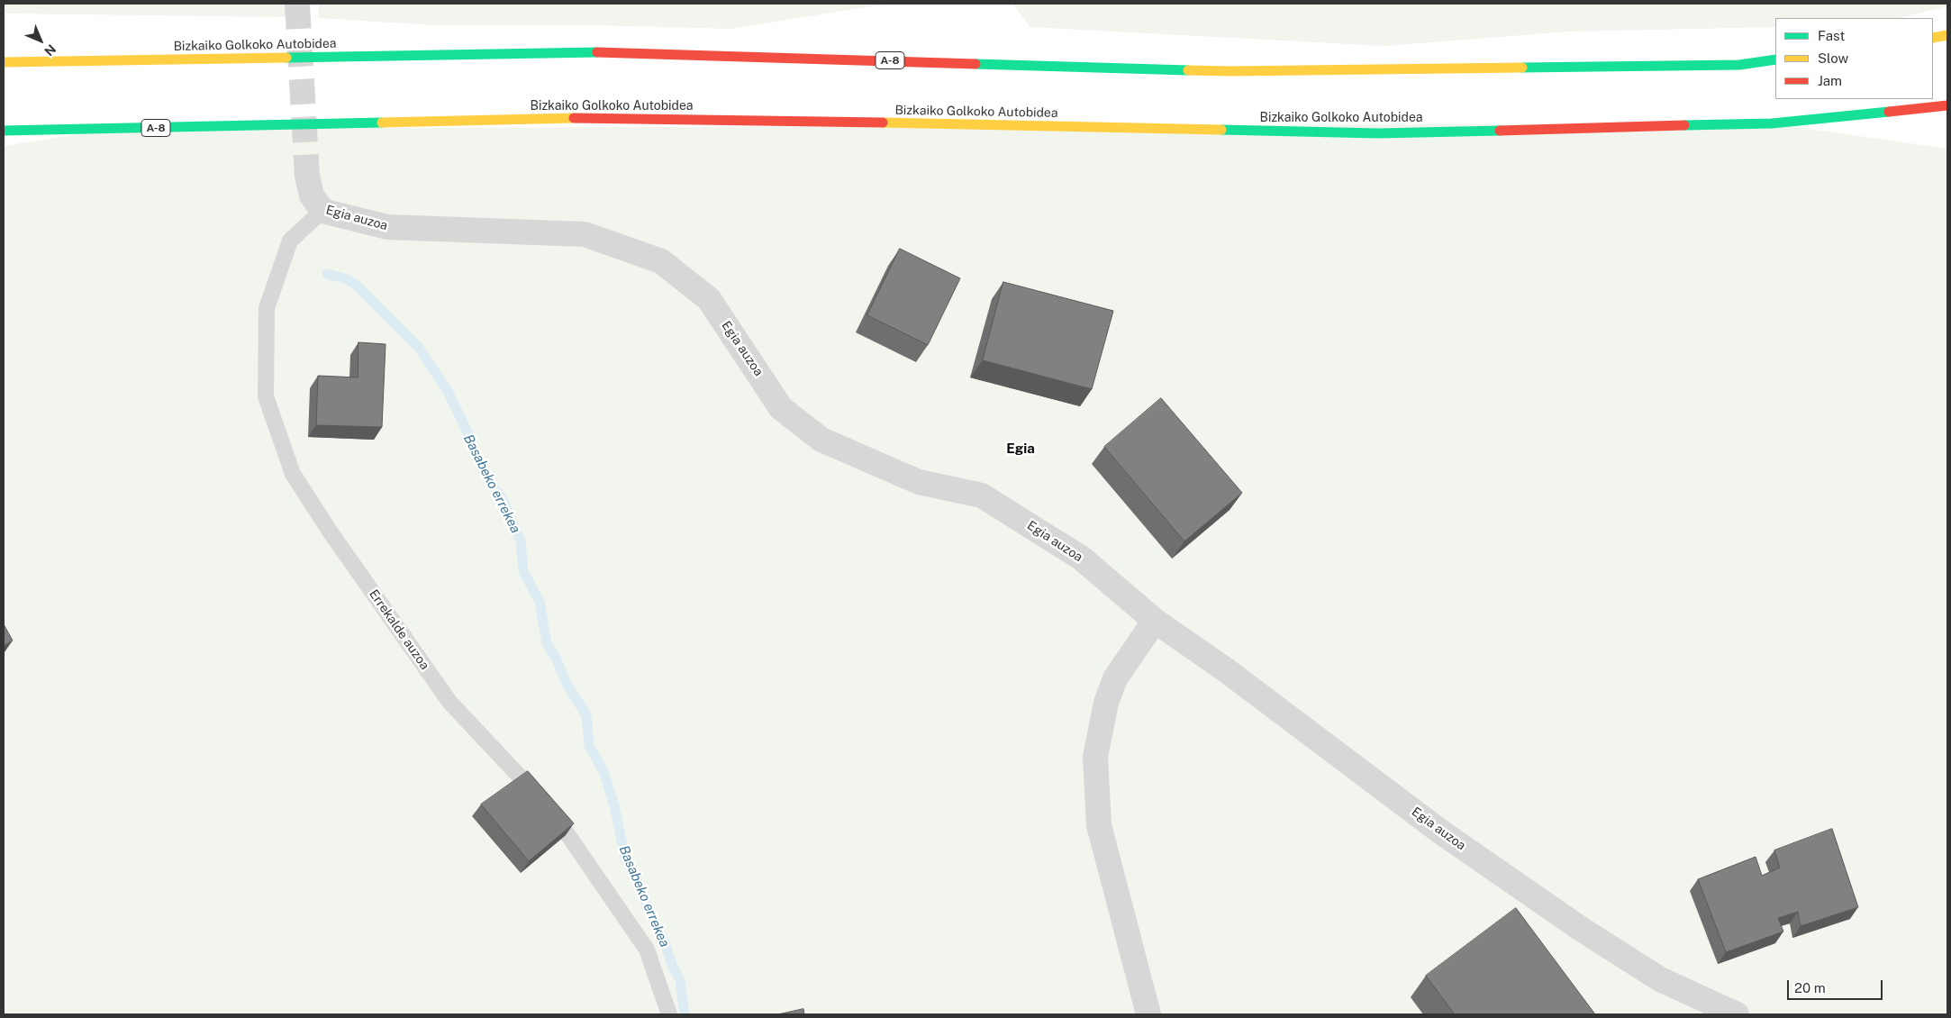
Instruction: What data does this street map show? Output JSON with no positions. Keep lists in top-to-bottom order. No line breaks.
{"streets":{"highway":["Bizkaiko Golkoko Autobidea","A-8"],"street":["Egia auzoa"],"lane":["Errekalde auzoa"]},"crossings":[["Egia auzoa","Errekalde auzoa"]],"districts":["Egia"],"water":["Basabeko errekea"],"legend":["Fast","Slow","Jam"],"scale_bar":"20 m","north":"bottom right"}
